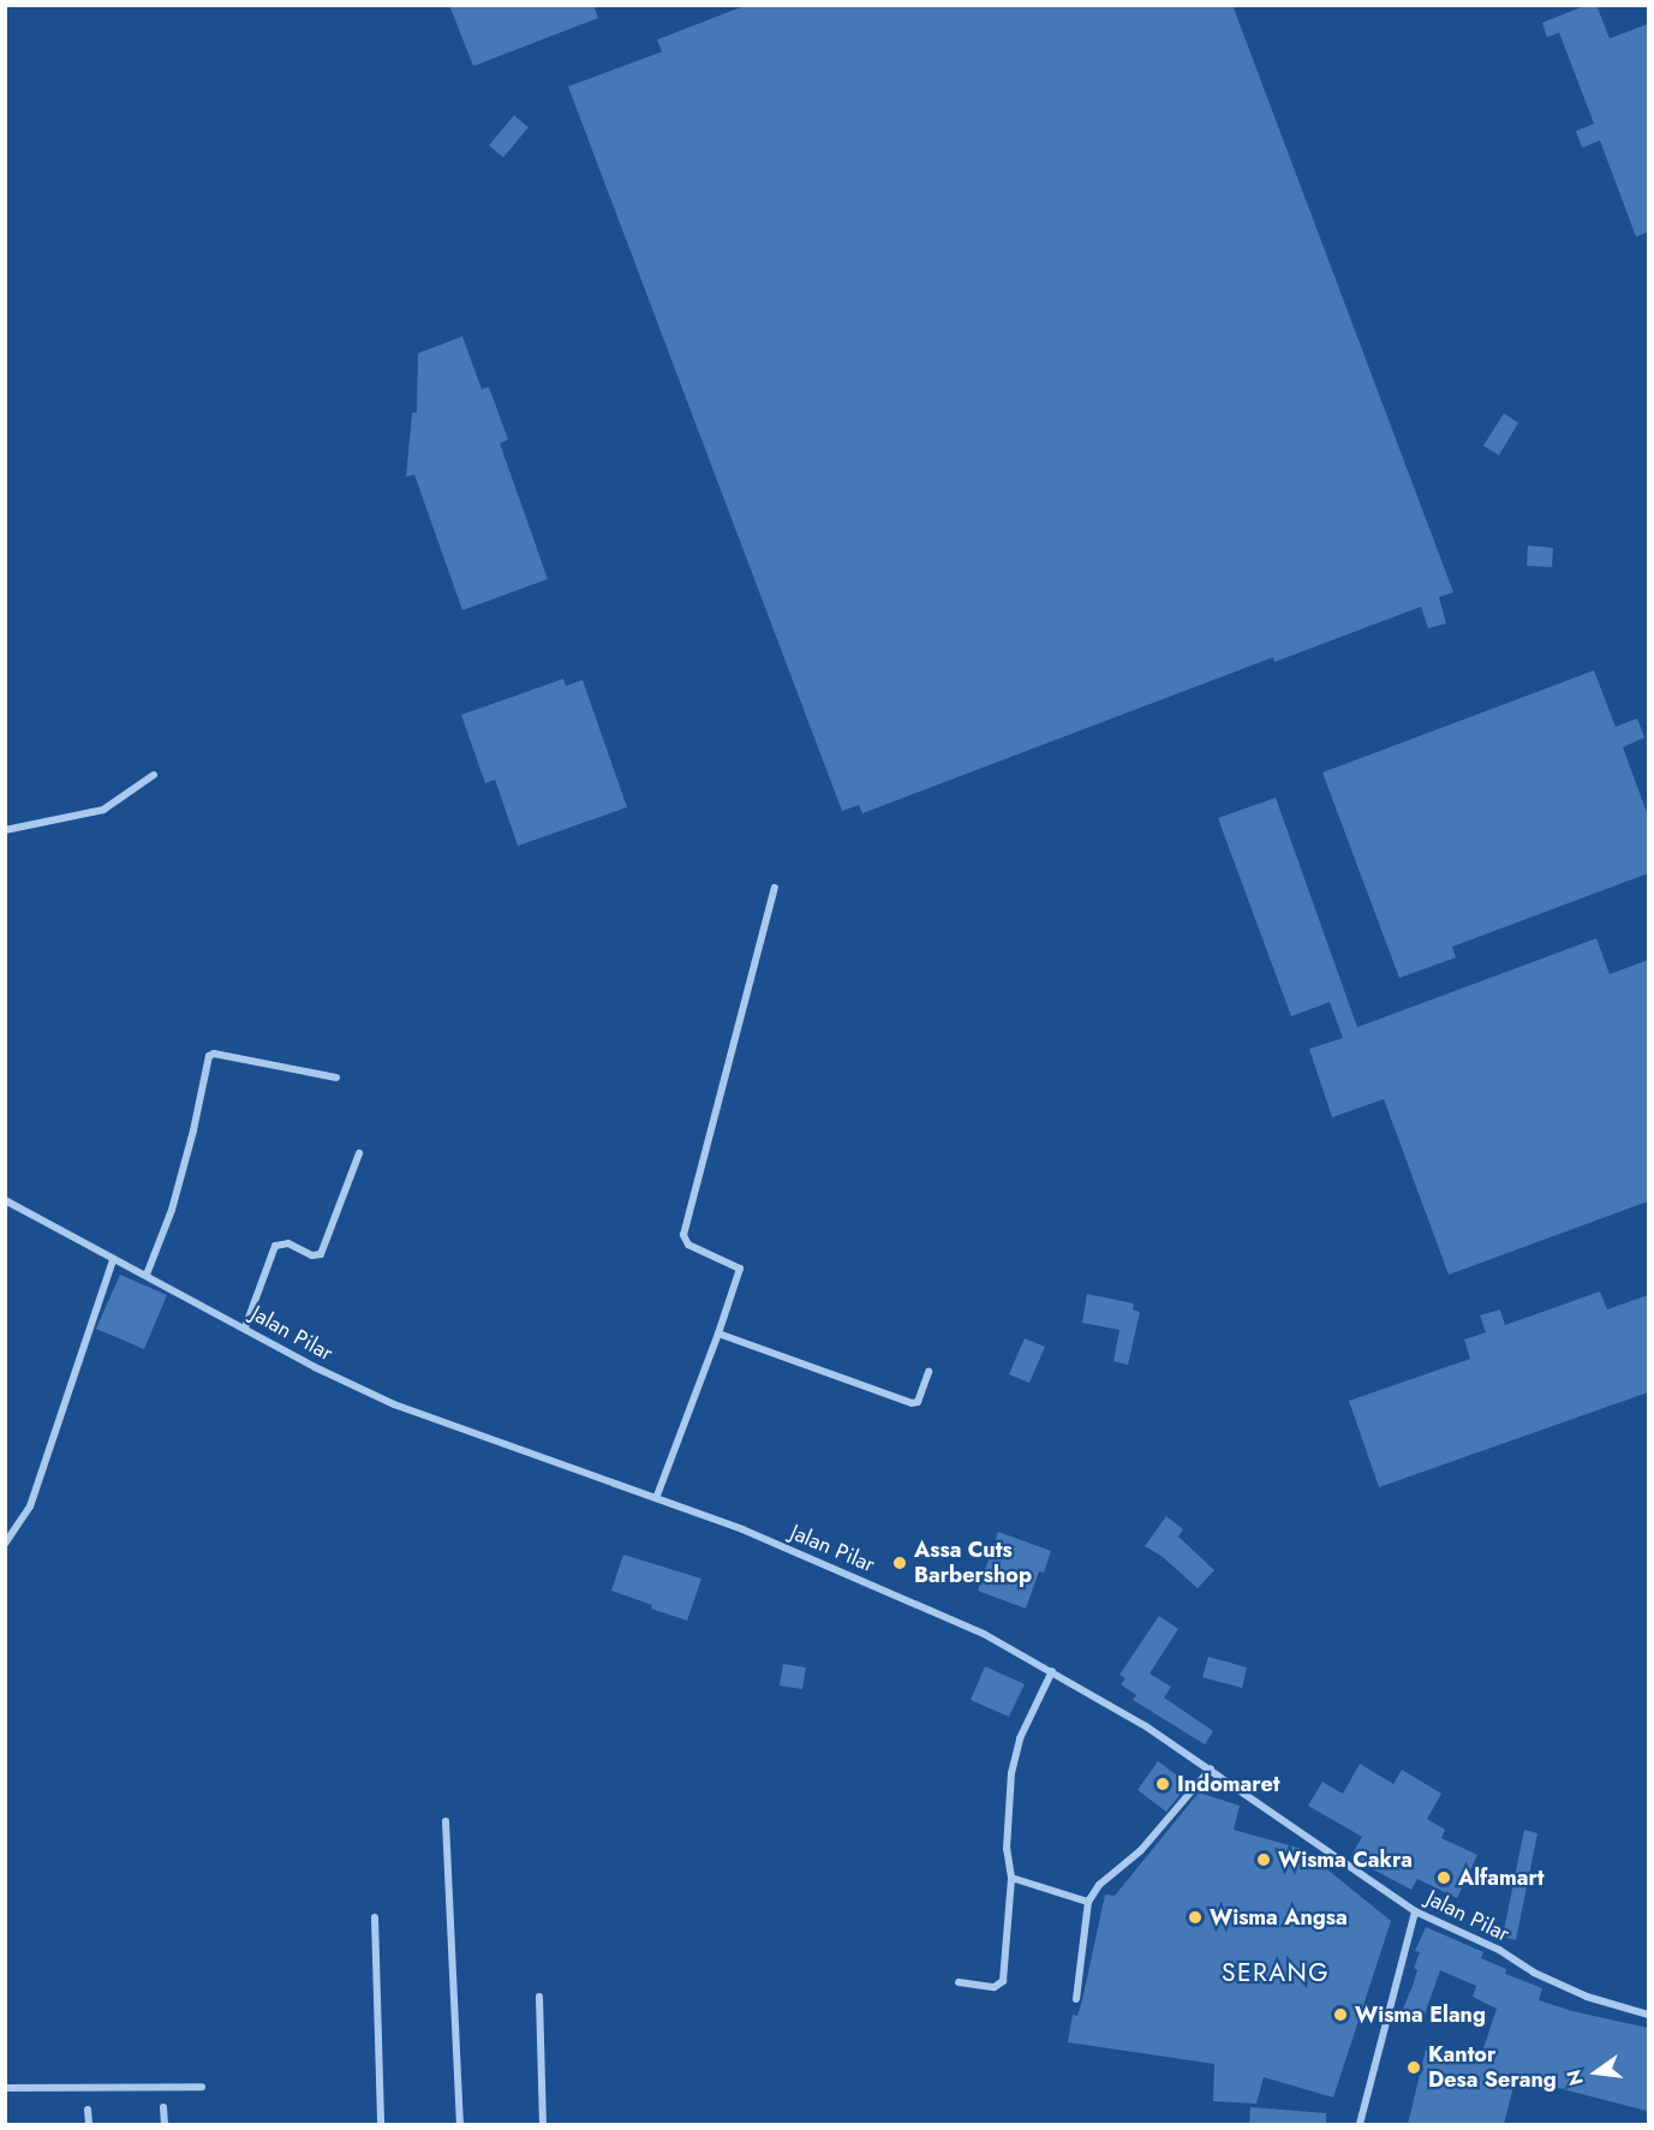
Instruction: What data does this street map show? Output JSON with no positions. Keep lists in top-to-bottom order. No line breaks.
{"streets":{"street":["Jalan Pilar"]},"districts":["SERANG"],"places":["Assa Cuts Barbershop","Indomaret","Wisma Cakra","Alfamart","Wisma Angsa","Wisma Elang","Kantor Desa Serang"],"north":"left"}
